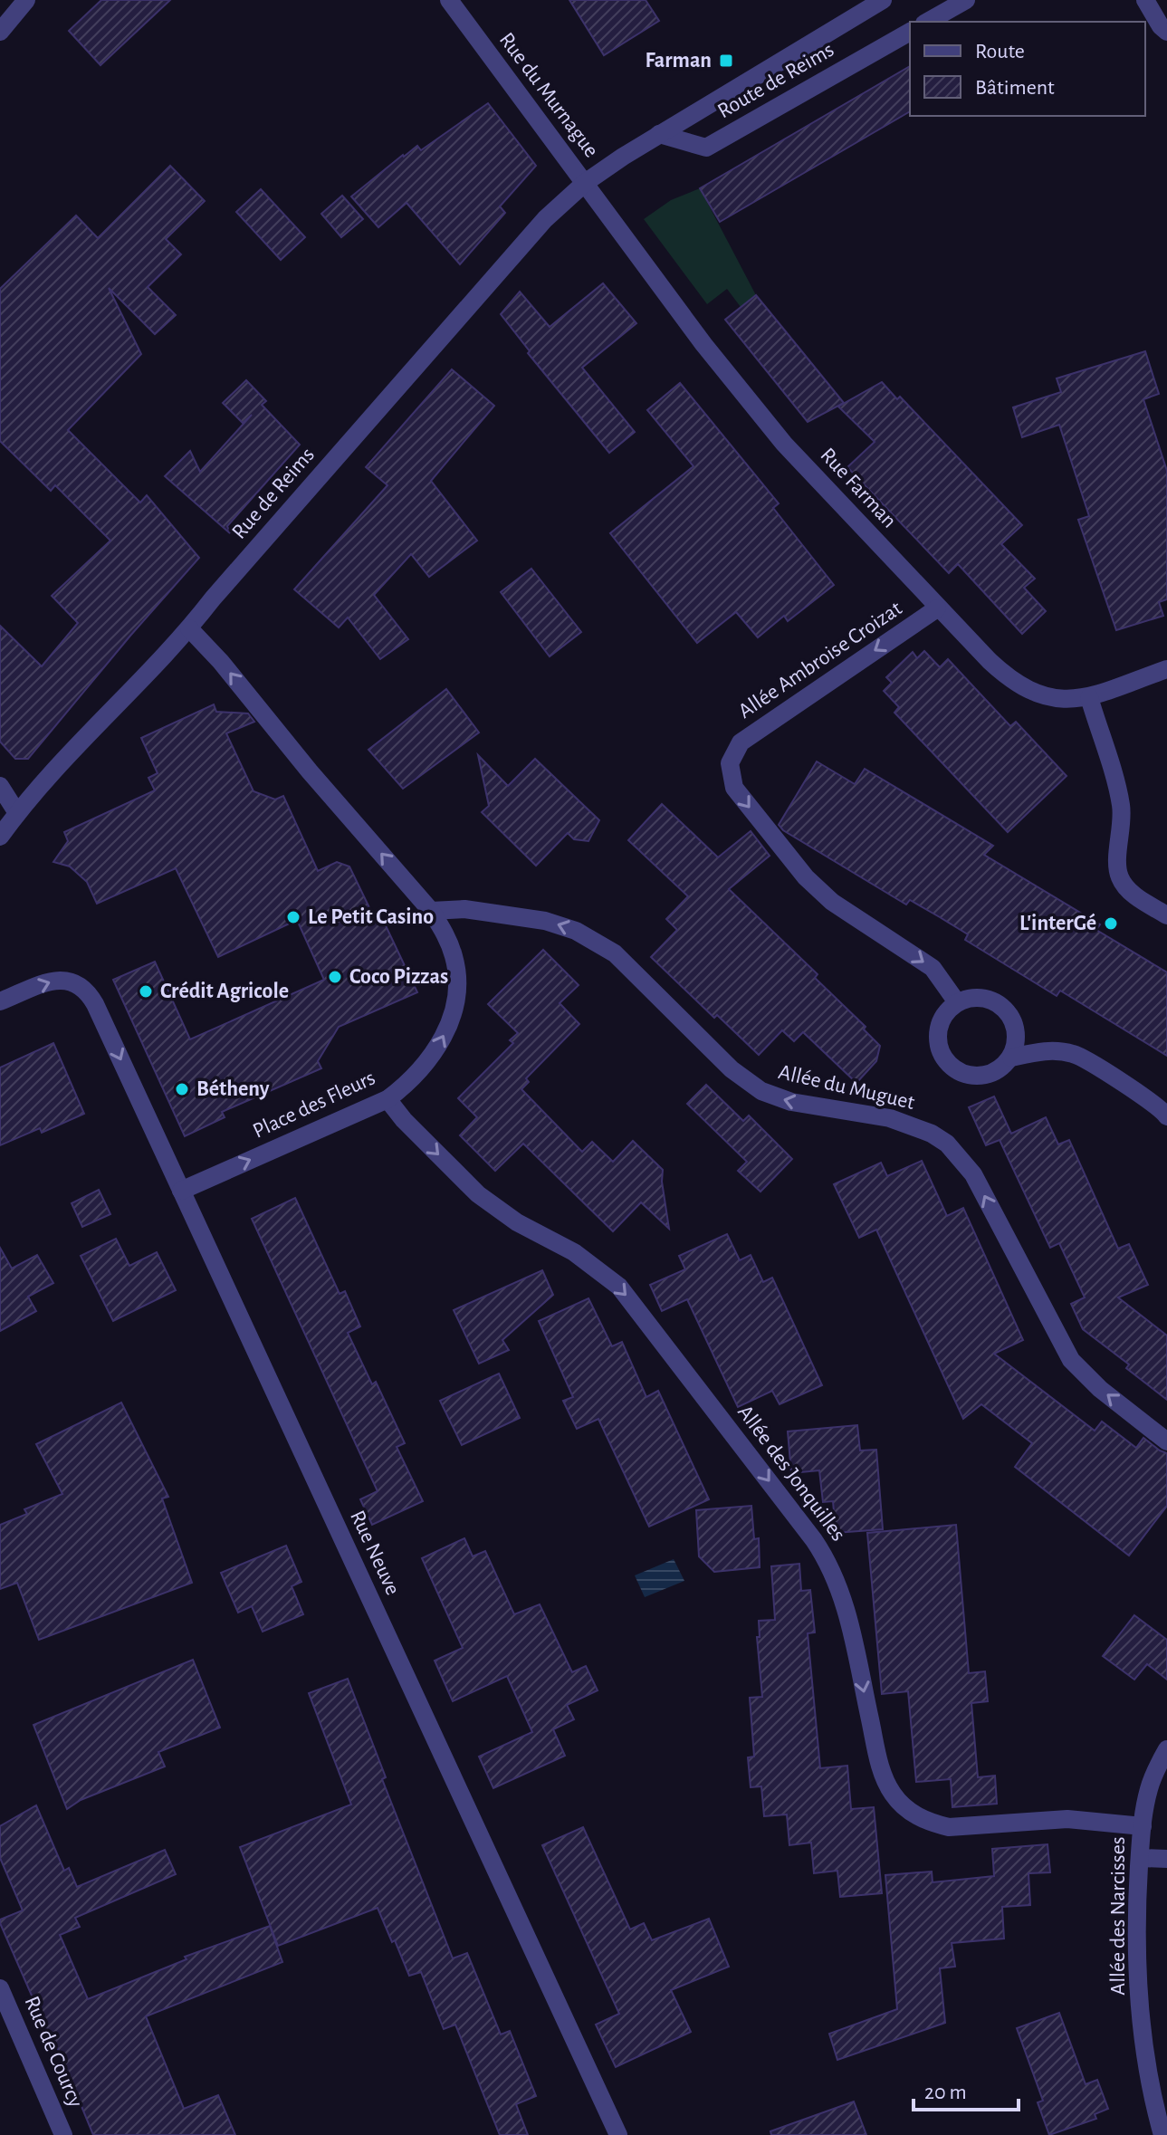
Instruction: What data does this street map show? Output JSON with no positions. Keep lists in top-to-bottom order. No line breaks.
{"streets":{"street":["Route de Reims","Rue du Murnague","Rue Farman","Rue de Reims","Allée Ambroise Croizat","Allée du Muguet","Place des Fleurs","Allée des Jonquilles","Rue Neuve","Allée des Narcisses","Rue de Courcy"]},"crossings":[["Route de Reims","Rue du Murnague"],["Route de Reims","Rue Farman"],["Route de Reims","Rue de Reims"],["Rue du Murnague","Rue Farman"],["Rue du Murnague","Rue de Reims"],["Rue Farman","Rue de Reims"],["Rue Farman","Allée Ambroise Croizat"],["Rue de Reims","Place des Fleurs"],["Allée du Muguet","Place des Fleurs"],["Place des Fleurs","Allée des Jonquilles"],["Place des Fleurs","Rue Neuve"],["Allée des Jonquilles","Allée des Narcisses"]],"one_way":["Allée du Muguet","Allée des Jonquilles"],"places":{"transit":["Farman"],"other":["Le Petit Casino","L'interGé","Coco Pizzas","Crédit Agricole","Bétheny"]},"legend":["Route","Bâtiment"],"scale_bar":"20 m"}
